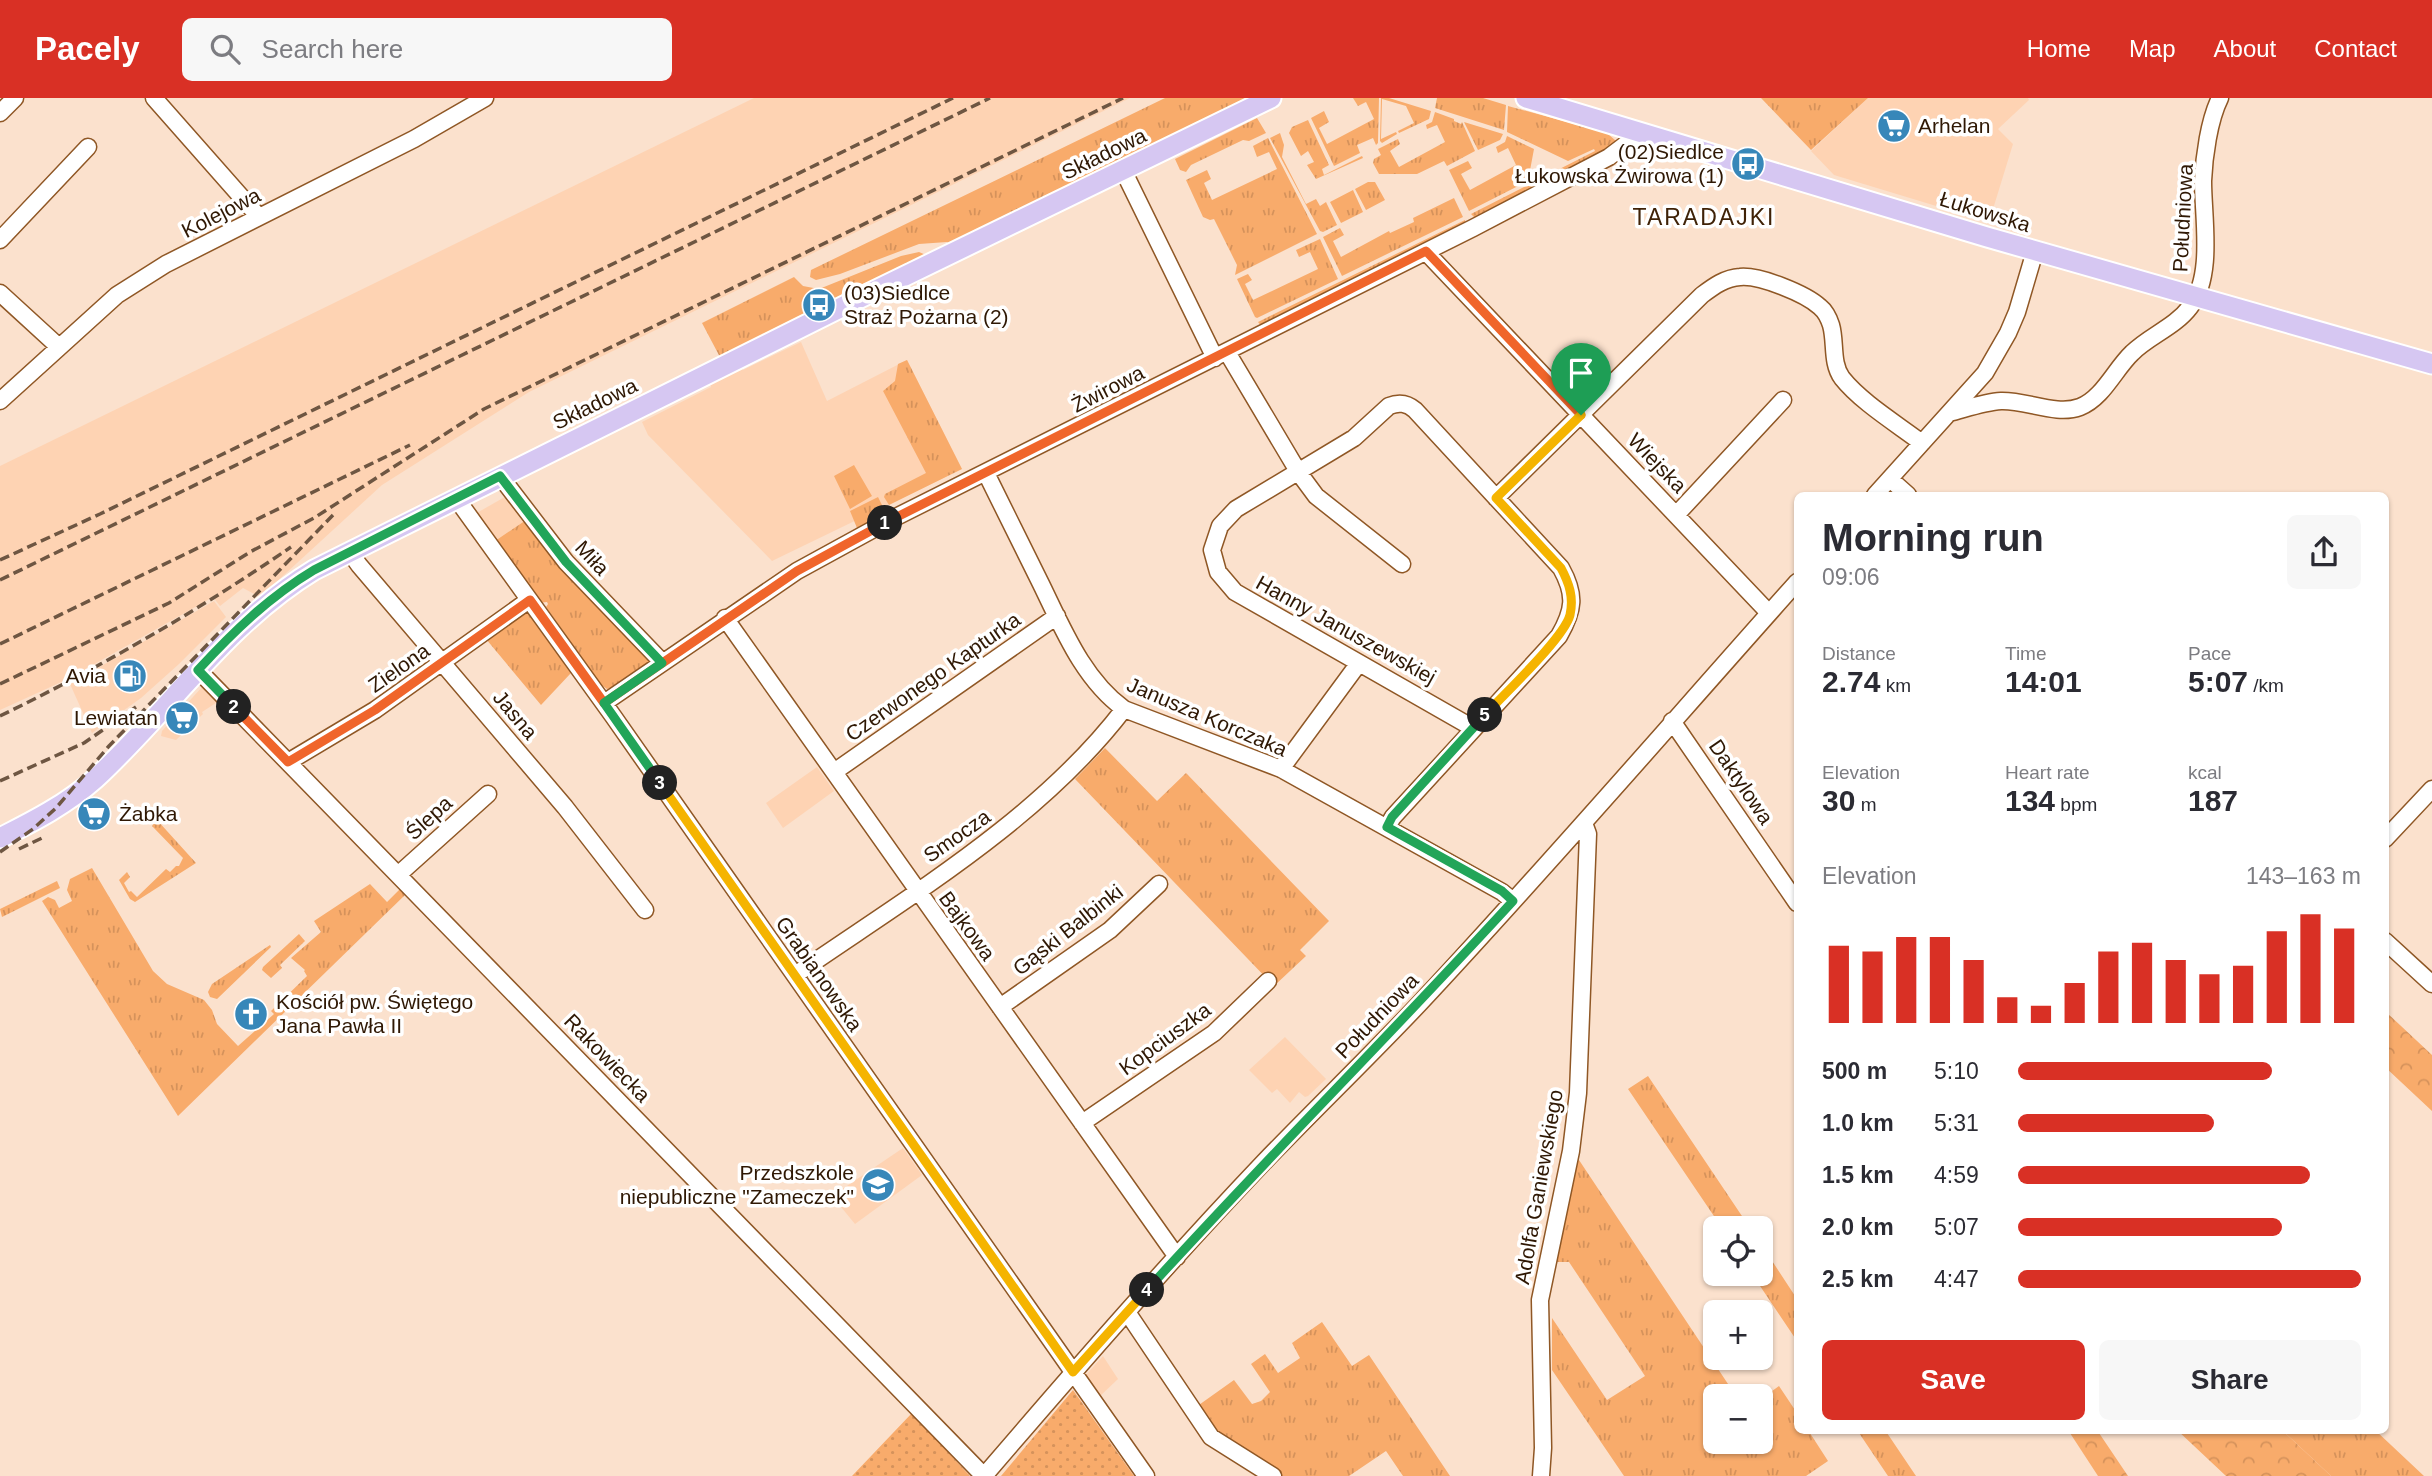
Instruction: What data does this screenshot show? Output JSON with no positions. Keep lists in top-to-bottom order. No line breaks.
{"streets":{"main road":["Składowa","Łukowska"],"street":["Kolejowa","Południowa","Żwirowa","Wiejska","Miła","Hanny Januszewskiej","Zielona","Czerwonego Kapturka","Jasna","Janusza Korczaka","Daktylowa","Ślepa","Smocza","Bajkowa","Gąski Balbinki","Grabianowska","Kopciuszka","Rakowiecka","Adolfa Ganiewskiego"]},"crossings":[["Składowa","Miła"],["Składowa","Jasna"],["Składowa","Grabianowska"],["Składowa","Rakowiecka"],["Łukowska","Południowa"],["Łukowska","Żwirowa"],["Południowa","Wiejska"],["Południowa","Janusza Korczaka"],["Południowa","Daktylowa"],["Południowa","Bajkowa"],["Południowa","Grabianowska"],["Południowa","Rakowiecka"],["Południowa","Adolfa Ganiewskiego"],["Żwirowa","Wiejska"],["Żwirowa","Miła"],["Żwirowa","Janusza Korczaka"],["Żwirowa","Bajkowa"],["Żwirowa","Grabianowska"],["Zielona","Jasna"],["Zielona","Grabianowska"],["Zielona","Rakowiecka"],["Czerwonego Kapturka","Janusza Korczaka"],["Czerwonego Kapturka","Bajkowa"],["Janusza Korczaka","Smocza"],["Ślepa","Rakowiecka"],["Smocza","Bajkowa"],["Smocza","Grabianowska"],["Bajkowa","Gąski Balbinki"],["Bajkowa","Kopciuszka"]],"districts":["TARADAJKI"],"places":{"supermarket":["Arhelan","Lewiatan","Żabka"],"bus stop":["(02)Siedlce Łukowska Żwirowa (1)","(03)Siedlce Straż Pożarna (2)"],"fuel station":["Avia"],"church":["Kościół pw. Świętego Jana Pawła II"],"school or university":["Przedszkole niepubliczne \"Zameczek\""]},"page":{"header":"Pacely","search":"Search here","nav":["Home","Map","About","Contact"],"heading":["Morning run","09:06"],"pins":["1","2","5","3","4"],"stats":[["Distance","2.74 km"],["Time","14:01"],["Pace","5:07 /km"],["Elevation","30 m"],["Heart rate","134 bpm"],["kcal","187"]],"chart":["Elevation","143–163 m"],"list":[{"name":"500 m","note":"5:10"},{"name":"1.0 km","note":"5:31"},{"name":"1.5 km","note":"4:59"},{"name":"2.0 km","note":"5:07"},{"name":"2.5 km","note":"4:47"}],"map_buttons":["+","−"],"buttons":["Save","Share"]}}
